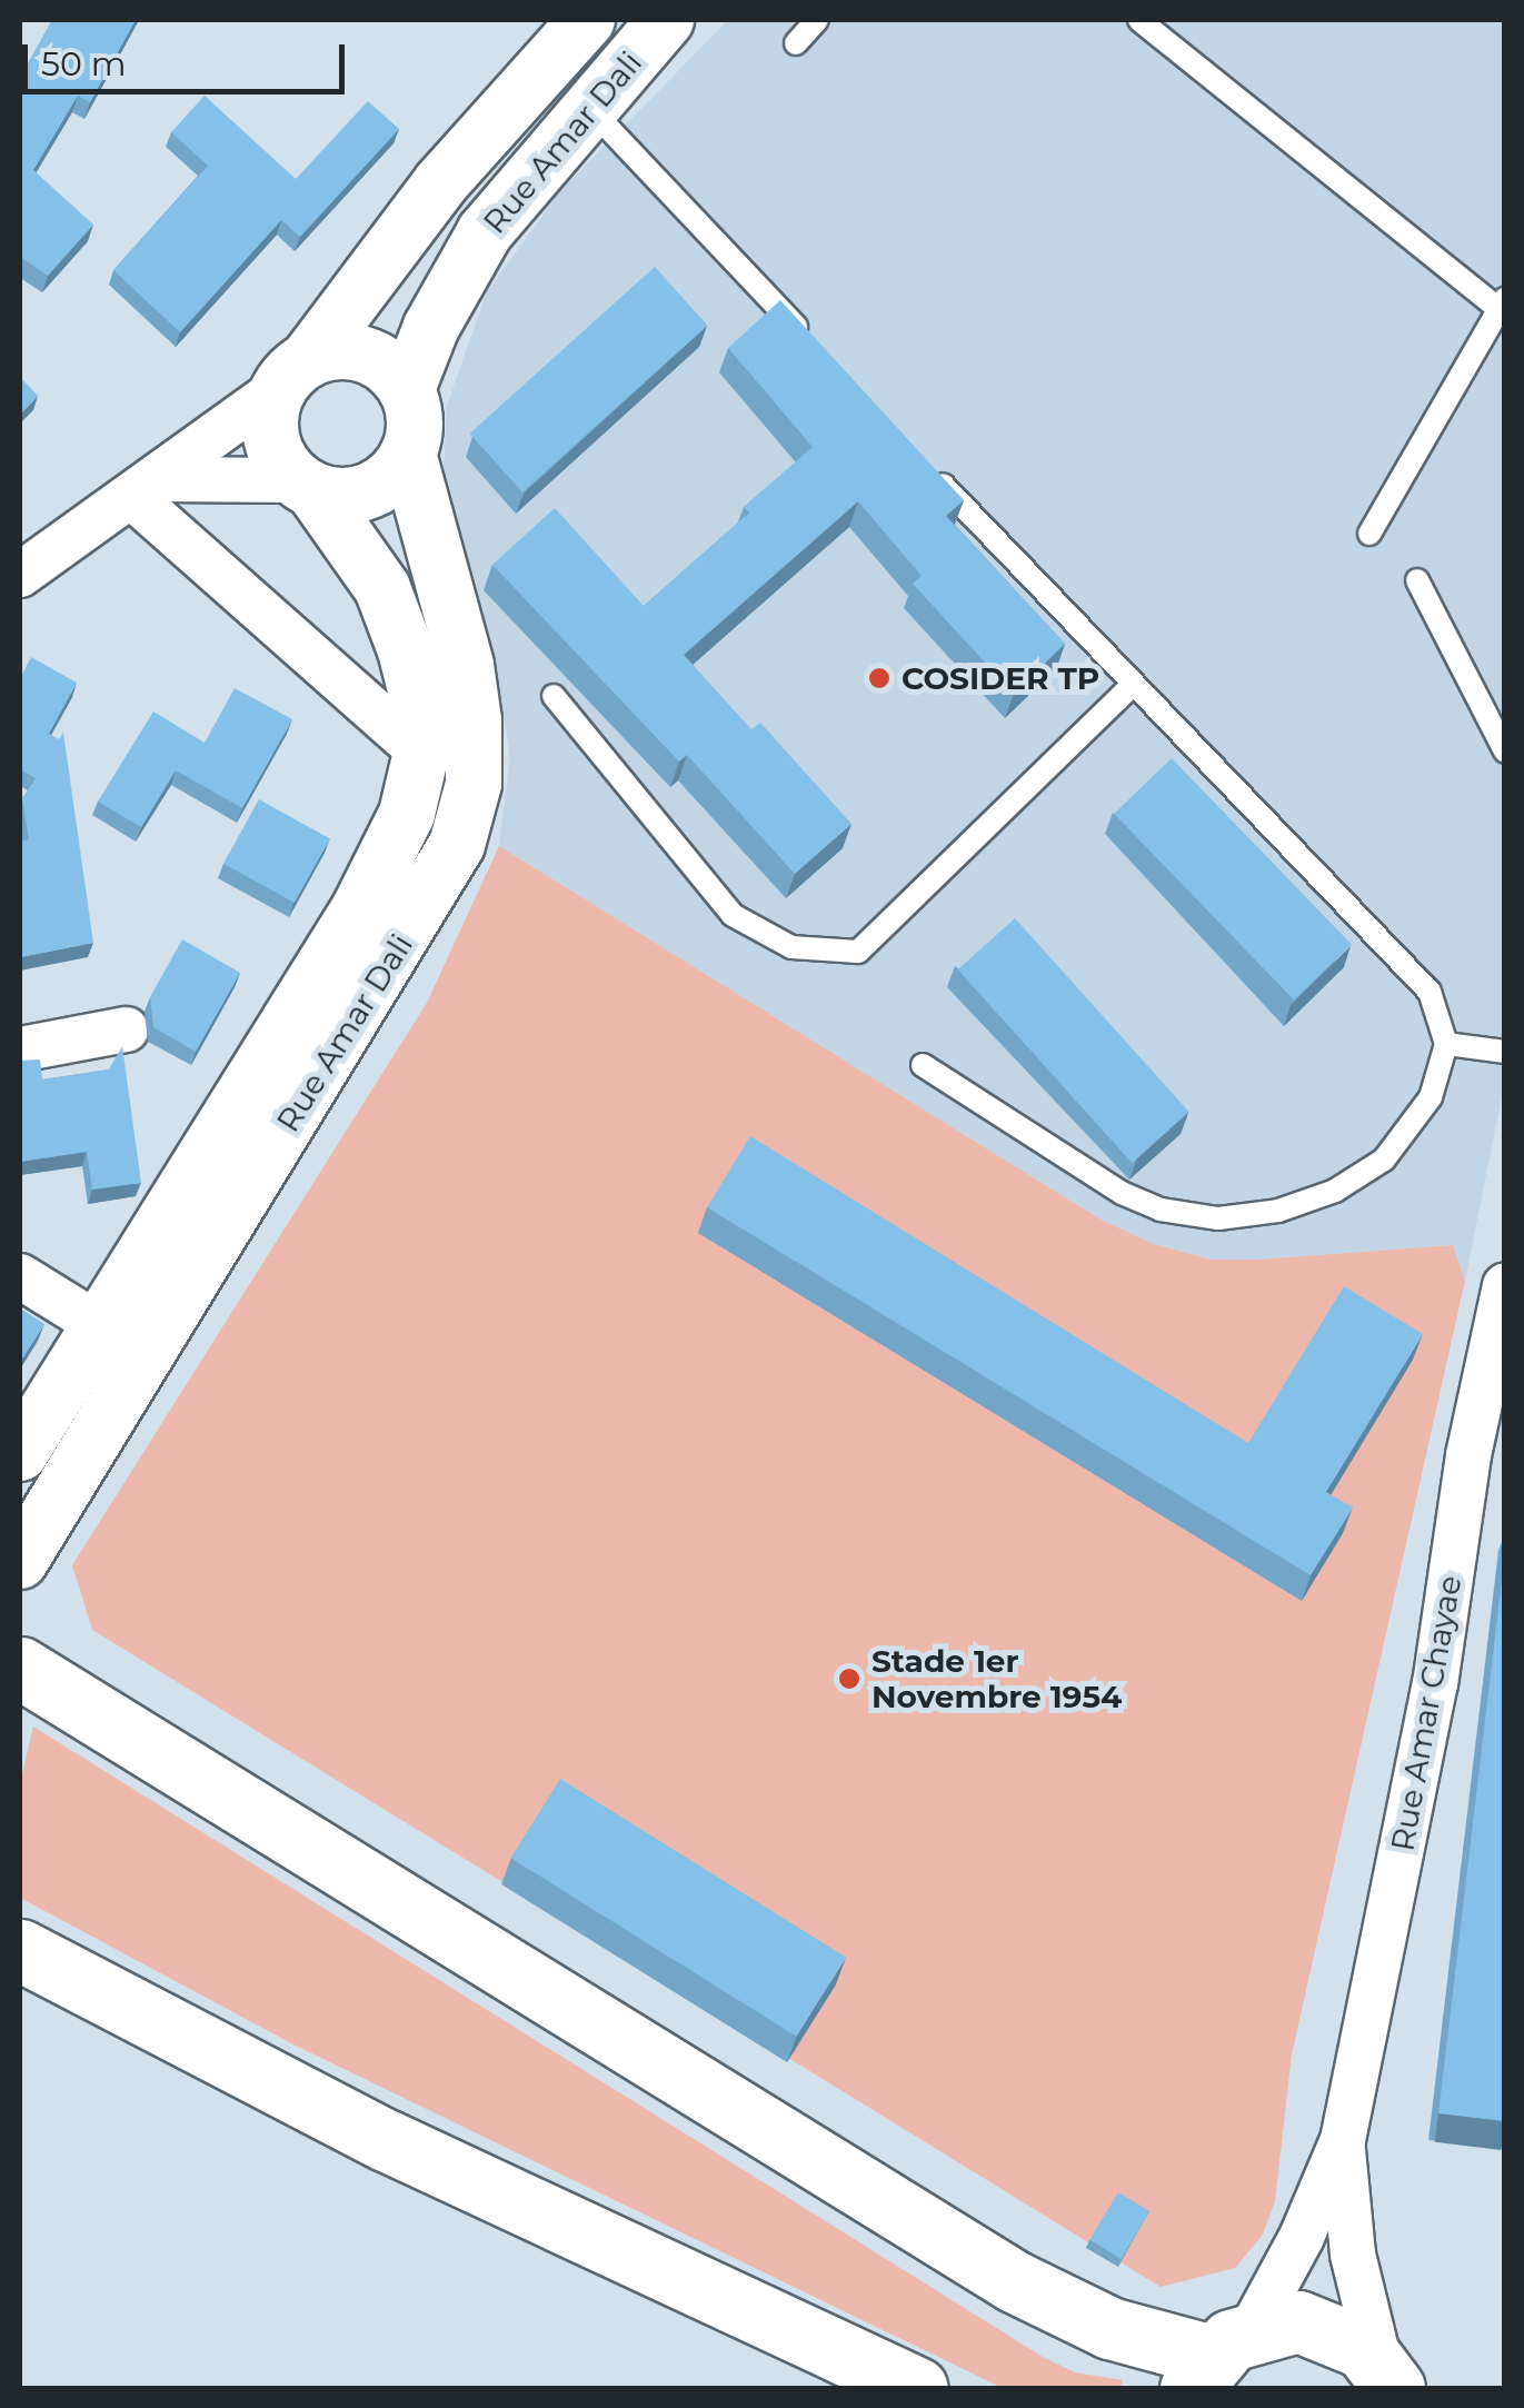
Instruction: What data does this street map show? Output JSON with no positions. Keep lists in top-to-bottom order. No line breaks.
{"streets":{"street":["Rue Amar Dali","Rue Amar Chayae"]},"places":["COSIDER TP","Stade 1er Novembre 1954"],"scale_bar":"50 m"}
